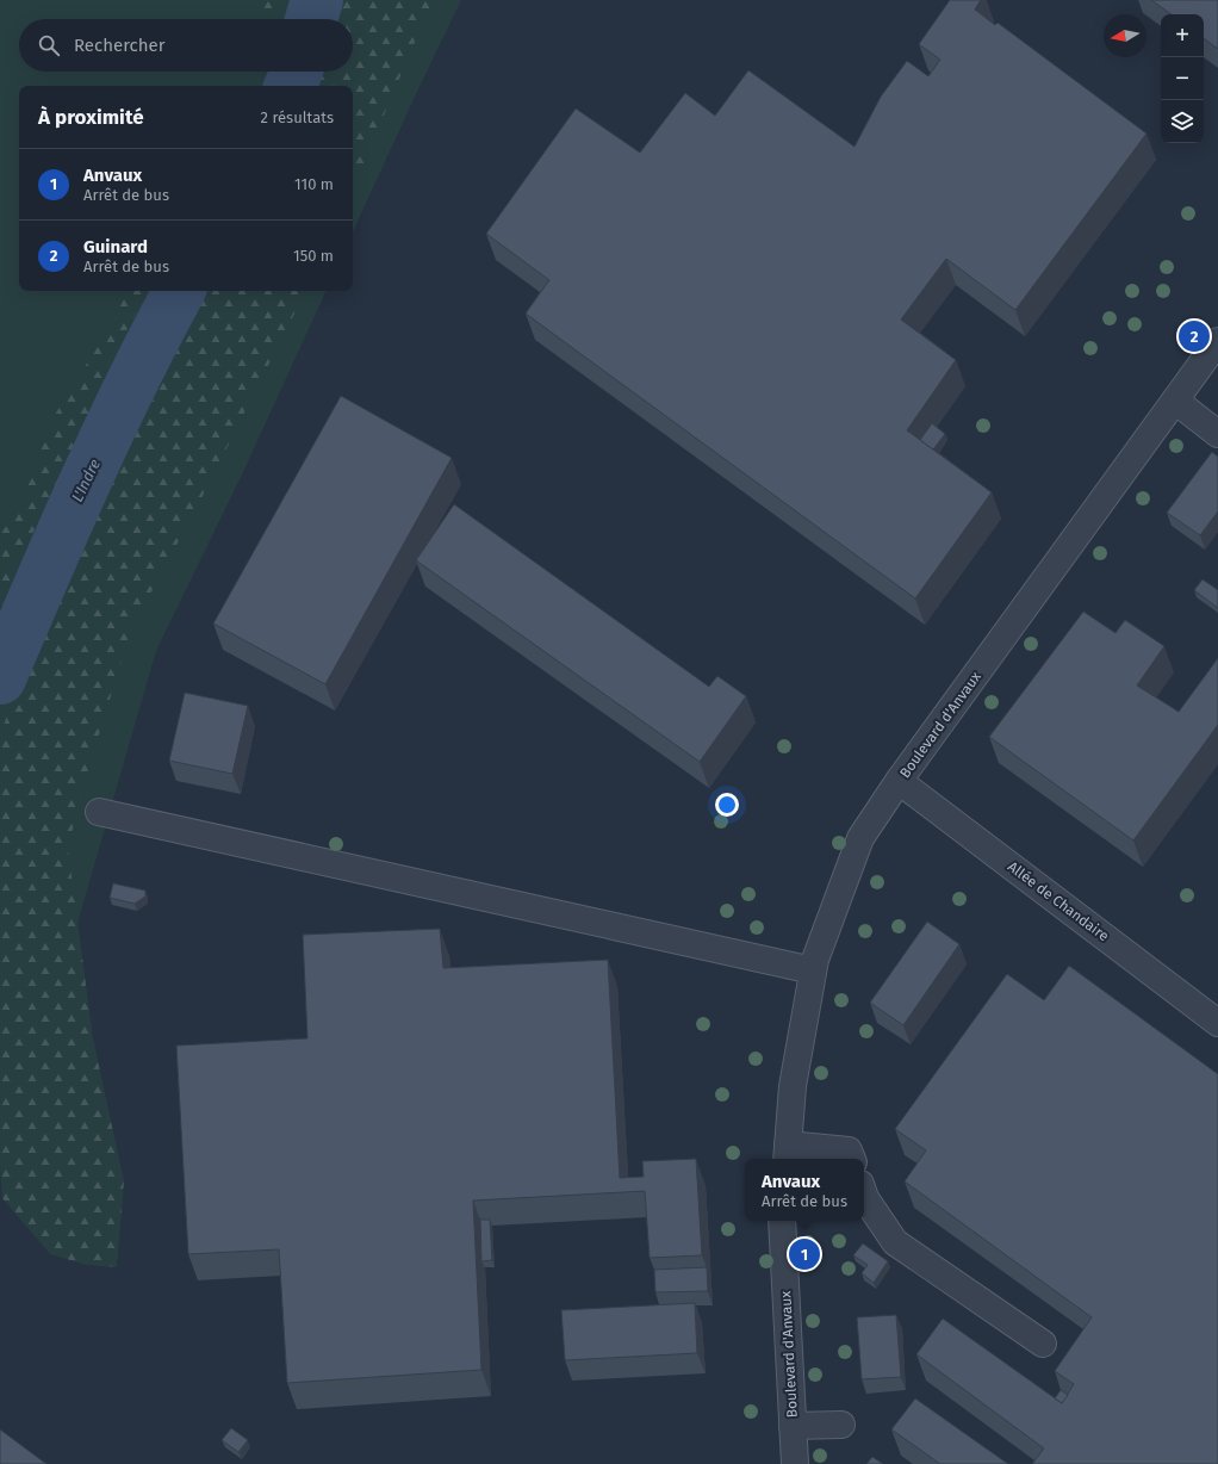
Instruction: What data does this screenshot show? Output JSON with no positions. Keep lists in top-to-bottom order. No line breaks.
{"streets":{"street":["Boulevard d'Anvaux","Allée de Chandaire"]},"crossings":[["Boulevard d'Anvaux","Allée de Chandaire"]],"water":["L'Indre"],"north":"left","page":{"map_buttons":["+","−"],"search":"Rechercher","heading":["À proximité","2 résultats"],"list":[{"mark":"1","name":"Anvaux","note":"Arrêt de bus","value":"110 m"},{"mark":"2","name":"Guinard","note":"Arrêt de bus","value":"150 m"}],"pins":["2","1"],"popup":["Anvaux","Arrêt de bus"]}}
